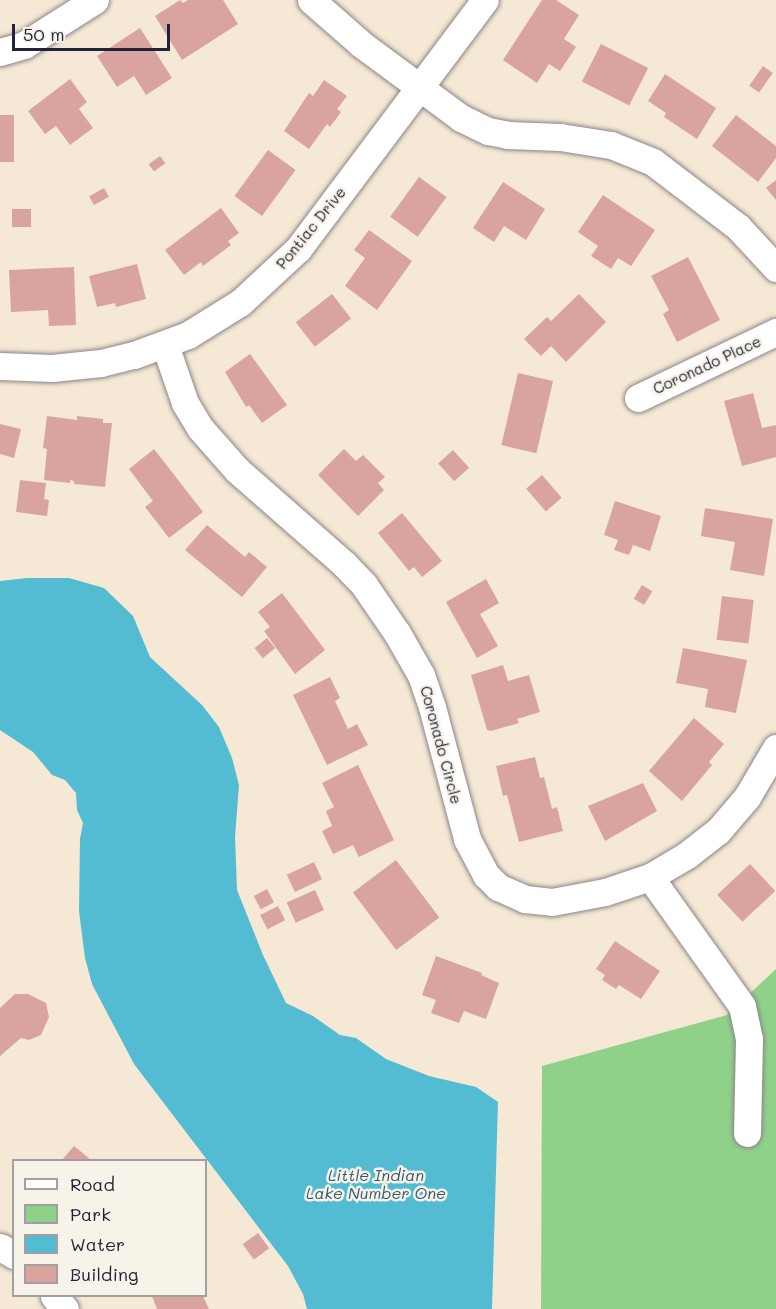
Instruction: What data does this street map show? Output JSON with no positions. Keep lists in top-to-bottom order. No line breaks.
{"streets":{"street":["Pontiac Drive","Coronado Place","Coronado Circle"]},"crossings":[["Pontiac Drive","Coronado Circle"]],"water":["Little Indian Lake Number One"],"legend":["Road","Park","Water","Building"],"scale_bar":"50 m"}
